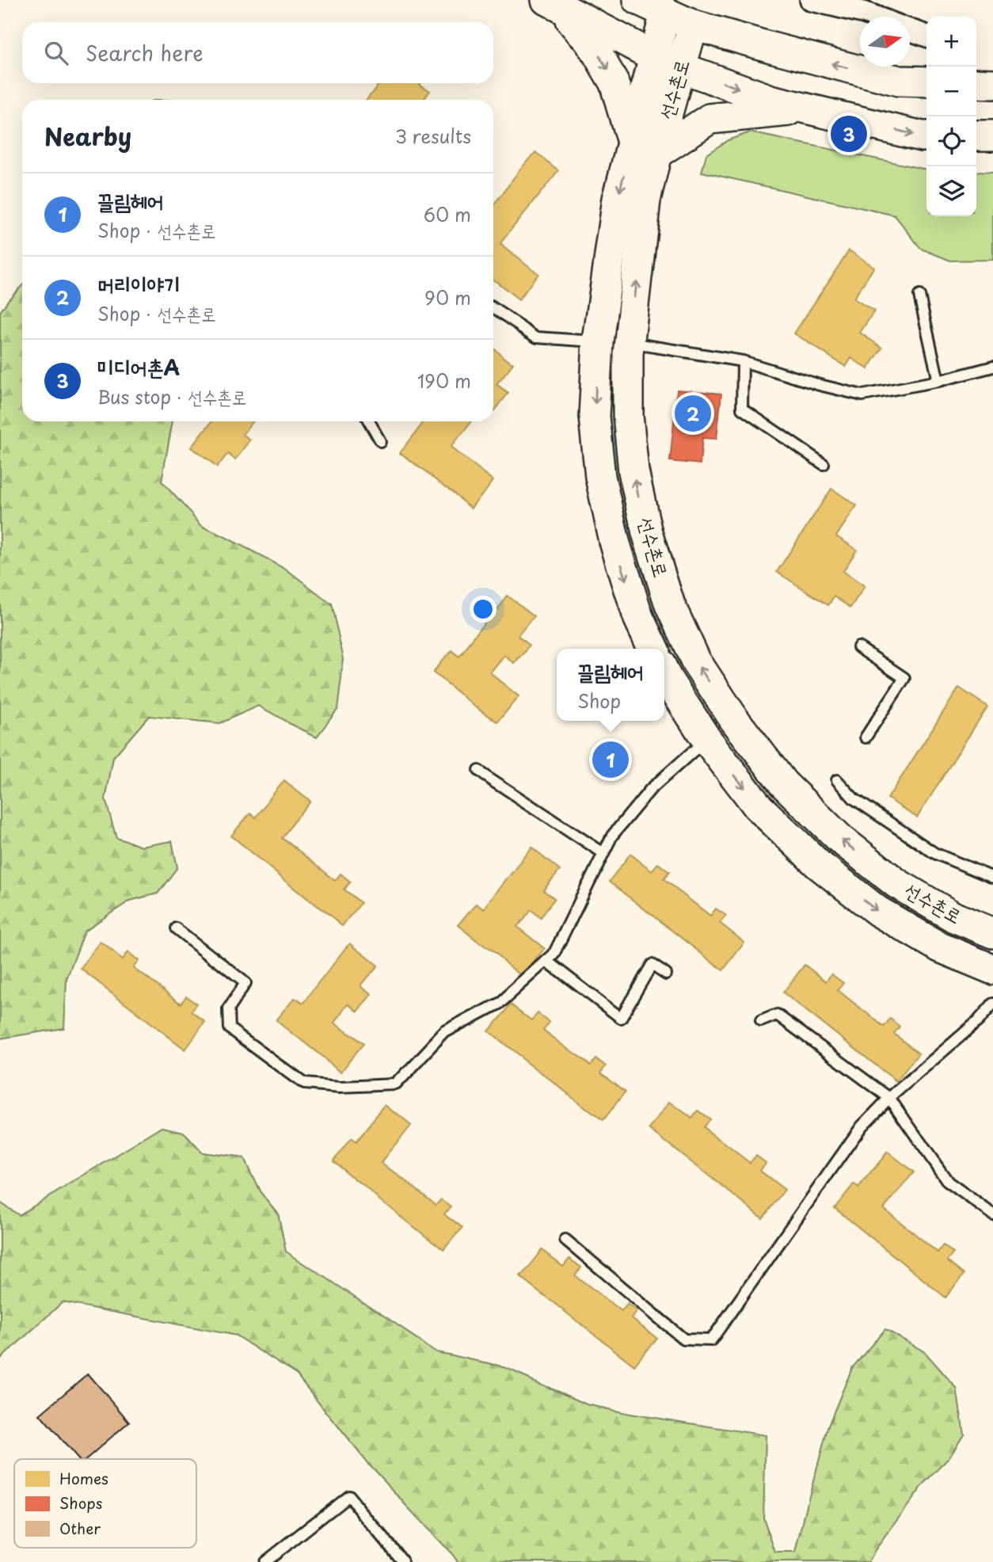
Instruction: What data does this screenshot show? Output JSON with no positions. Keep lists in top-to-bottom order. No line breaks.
{"streets":{"street":["선수촌로"]},"legend":["Homes","Shops","Other"],"north":"right","page":{"map_buttons":["+","−"],"search":"Search here","heading":["Nearby","3 results"],"pins":["3","2","1"],"list":[{"mark":"1","name":"끌림헤어","note":"Shop · 선수촌로","value":"60 m"},{"mark":"2","name":"머리이야기","note":"Shop · 선수촌로","value":"90 m"},{"mark":"3","name":"미디어촌A","note":"Bus stop · 선수촌로","value":"190 m"}],"popup":["끌림헤어","Shop"]}}
